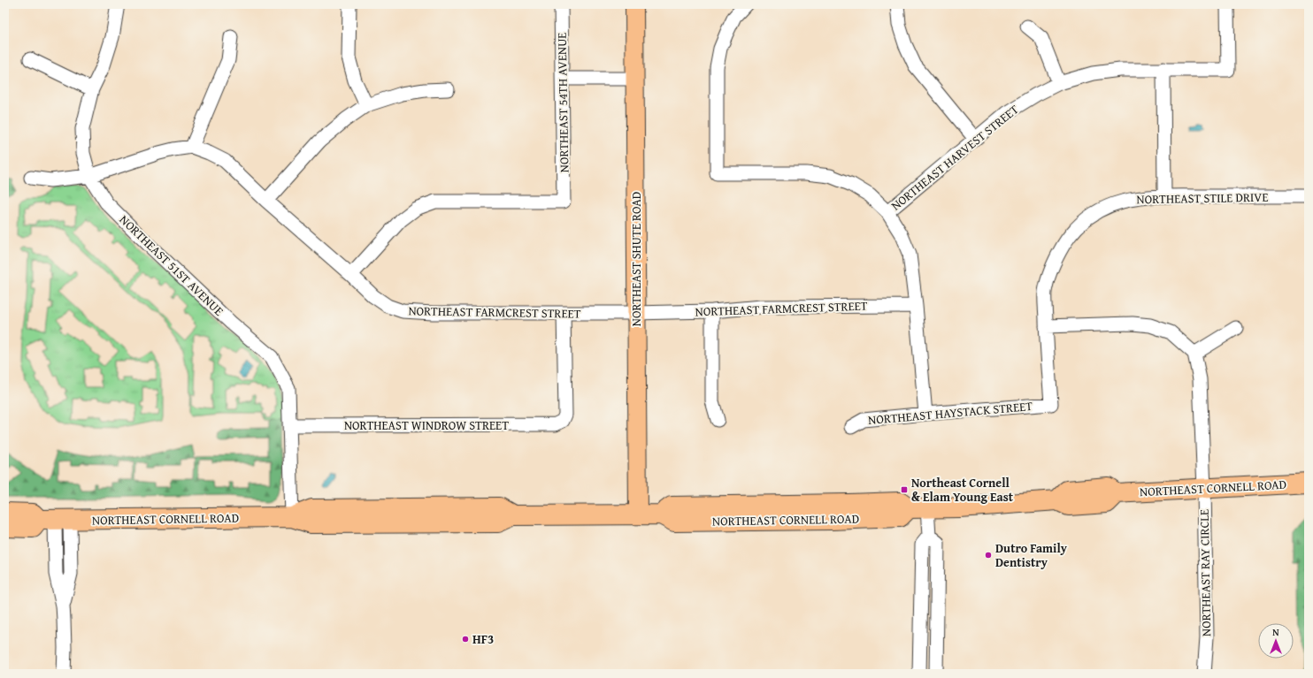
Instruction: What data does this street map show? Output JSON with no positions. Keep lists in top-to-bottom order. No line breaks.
{"streets":{"highway":["NORTHEAST CORNELL ROAD"],"main road":["NORTHEAST SHUTE ROAD"],"street":["NORTHEAST 54TH AVENUE","NORTHEAST HARVEST STREET","NORTHEAST STILE DRIVE","NORTHEAST 51ST AVENUE","NORTHEAST FARMCREST STREET","NORTHEAST HAYSTACK STREET","NORTHEAST WINDROW STREET","NORTHEAST RAY CIRCLE"]},"crossings":[["NORTHEAST 54TH AVENUE","NORTHEAST FARMCREST STREET"],["NORTHEAST STILE DRIVE","NORTHEAST HAYSTACK STREET"],["NORTHEAST SHUTE ROAD","NORTHEAST FARMCREST STREET"],["NORTHEAST SHUTE ROAD","NORTHEAST CORNELL ROAD"],["NORTHEAST 51ST AVENUE","NORTHEAST FARMCREST STREET"],["NORTHEAST 51ST AVENUE","NORTHEAST WINDROW STREET"],["NORTHEAST 51ST AVENUE","NORTHEAST CORNELL ROAD"],["NORTHEAST FARMCREST STREET","NORTHEAST WINDROW STREET"],["NORTHEAST CORNELL ROAD","NORTHEAST RAY CIRCLE"]],"places":{"transit":["Northeast Cornell & Elam Young East"],"other":["Dutro Family Dentistry","HF3"]},"north":"top"}
